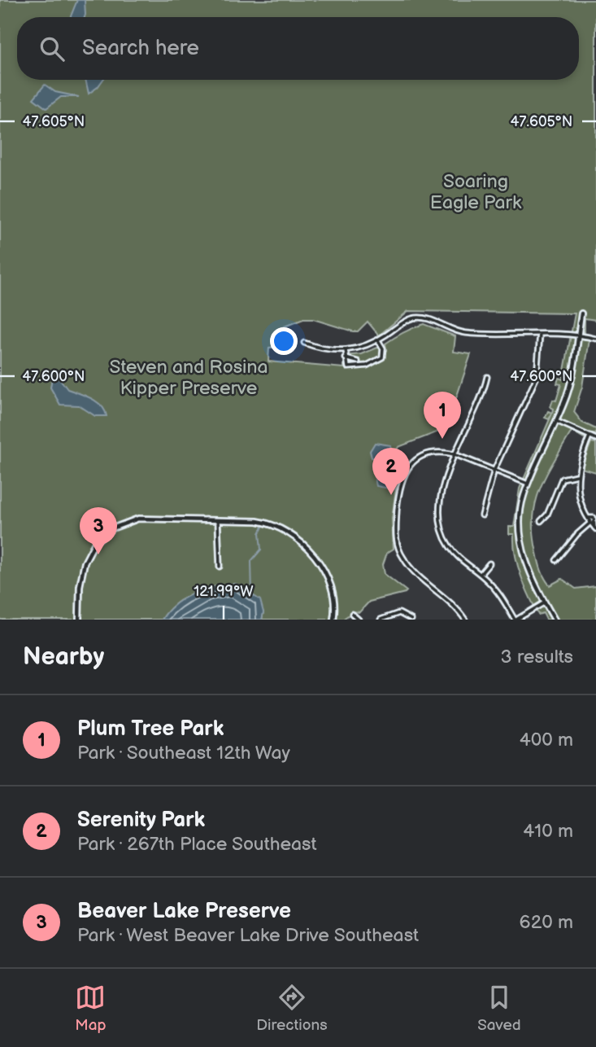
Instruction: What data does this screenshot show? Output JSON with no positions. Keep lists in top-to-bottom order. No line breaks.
{"parks":["Soaring Eagle Park","Steven and Rosina Kipper Preserve"],"page":{"search":"Search here","pins":["1","2","3"],"heading":["Nearby","3 results"],"list":[{"mark":"1","name":"Plum Tree Park","note":"Park · Southeast 12th Way","value":"400 m"},{"mark":"2","name":"Serenity Park","note":"Park · 267th Place Southeast","value":"410 m"},{"mark":"3","name":"Beaver Lake Preserve","note":"Park · West Beaver Lake Drive Southeast","value":"620 m"}],"nav":["Map","Directions","Saved"]},"coordinates":["47.605°N","47.600°N","121.99°W"]}
